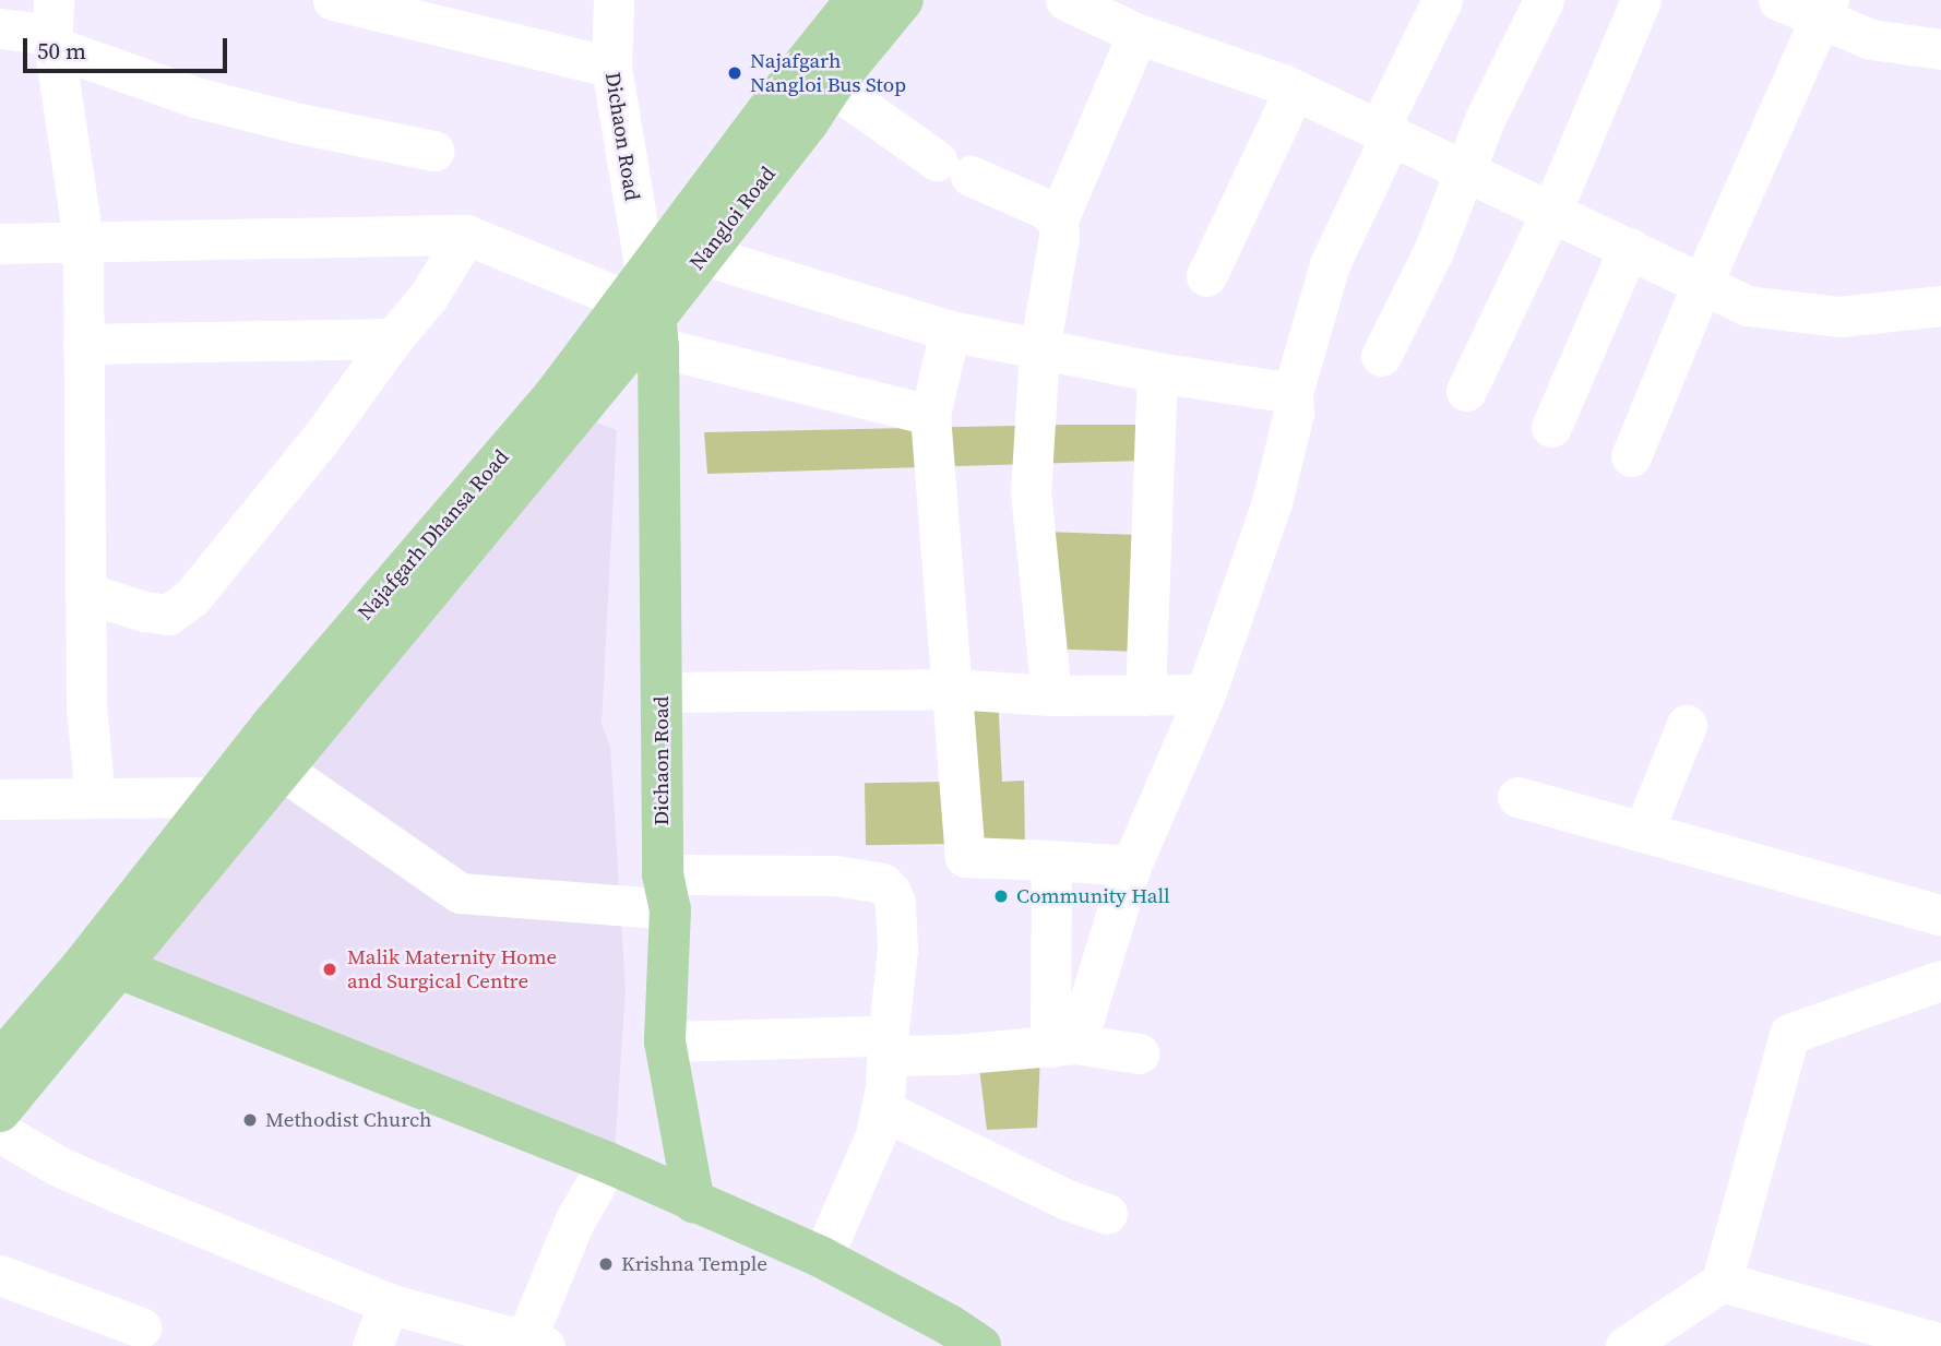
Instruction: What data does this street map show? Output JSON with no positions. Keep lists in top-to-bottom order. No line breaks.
{"streets":{"main road":["Dichaon Road","Nangloi Road","Najafgarh Dhansa Road"]},"crossings":[["Dichaon Road","Nangloi Road"],["Dichaon Road","Najafgarh Dhansa Road"],["Nangloi Road","Najafgarh Dhansa Road"]],"places":["Najafgarh Nangloi Bus Stop","Community Hall","Malik Maternity Home and Surgical Centre","Methodist Church","Krishna Temple"],"scale_bar":"50 m"}
